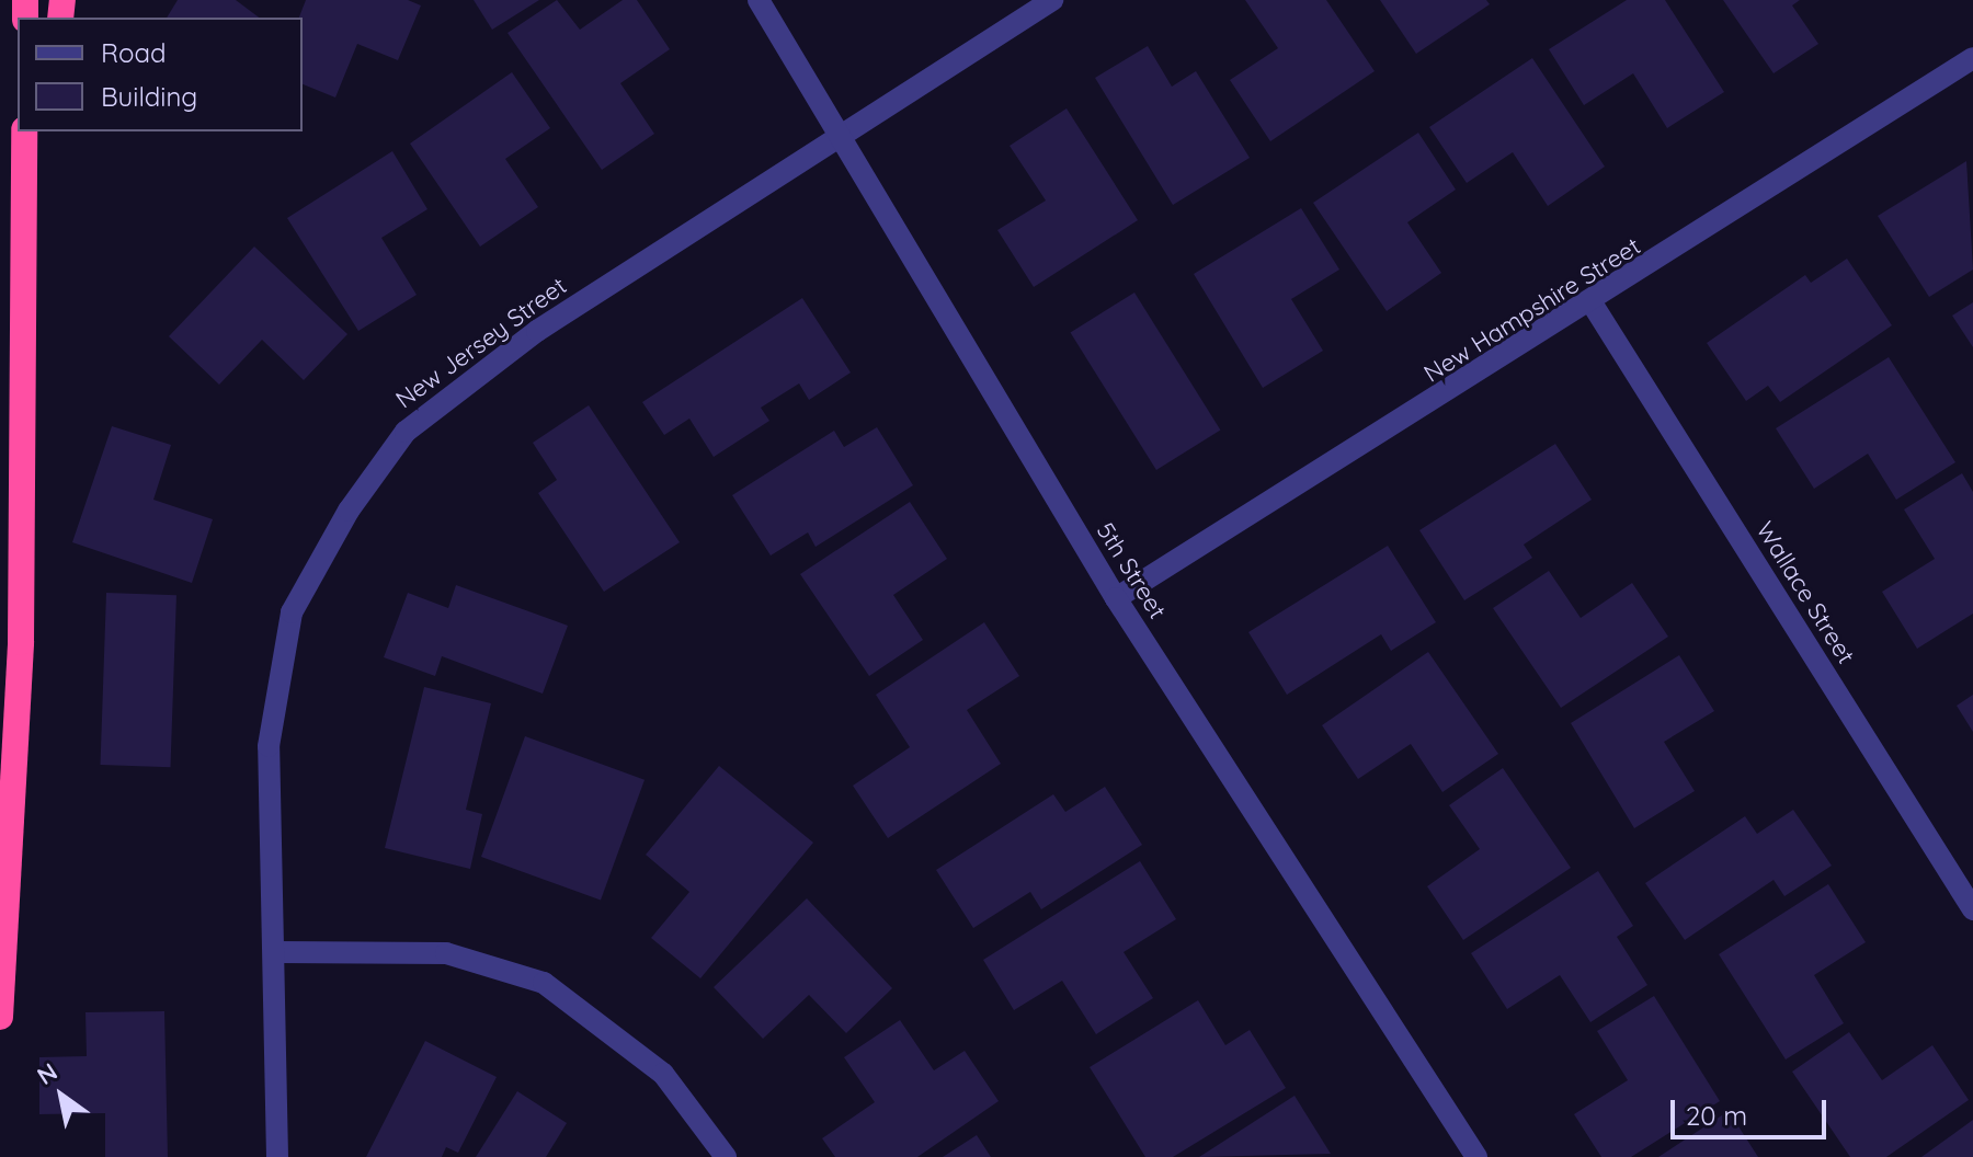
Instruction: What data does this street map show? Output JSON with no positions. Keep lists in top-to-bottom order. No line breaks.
{"streets":{"street":["New Hampshire Street","New Jersey Street","5th Street","Wallace Street"]},"crossings":[["New Hampshire Street","5th Street"],["New Hampshire Street","Wallace Street"],["New Jersey Street","5th Street"]],"legend":["Road","Building"],"scale_bar":"20 m","north":"top left"}
